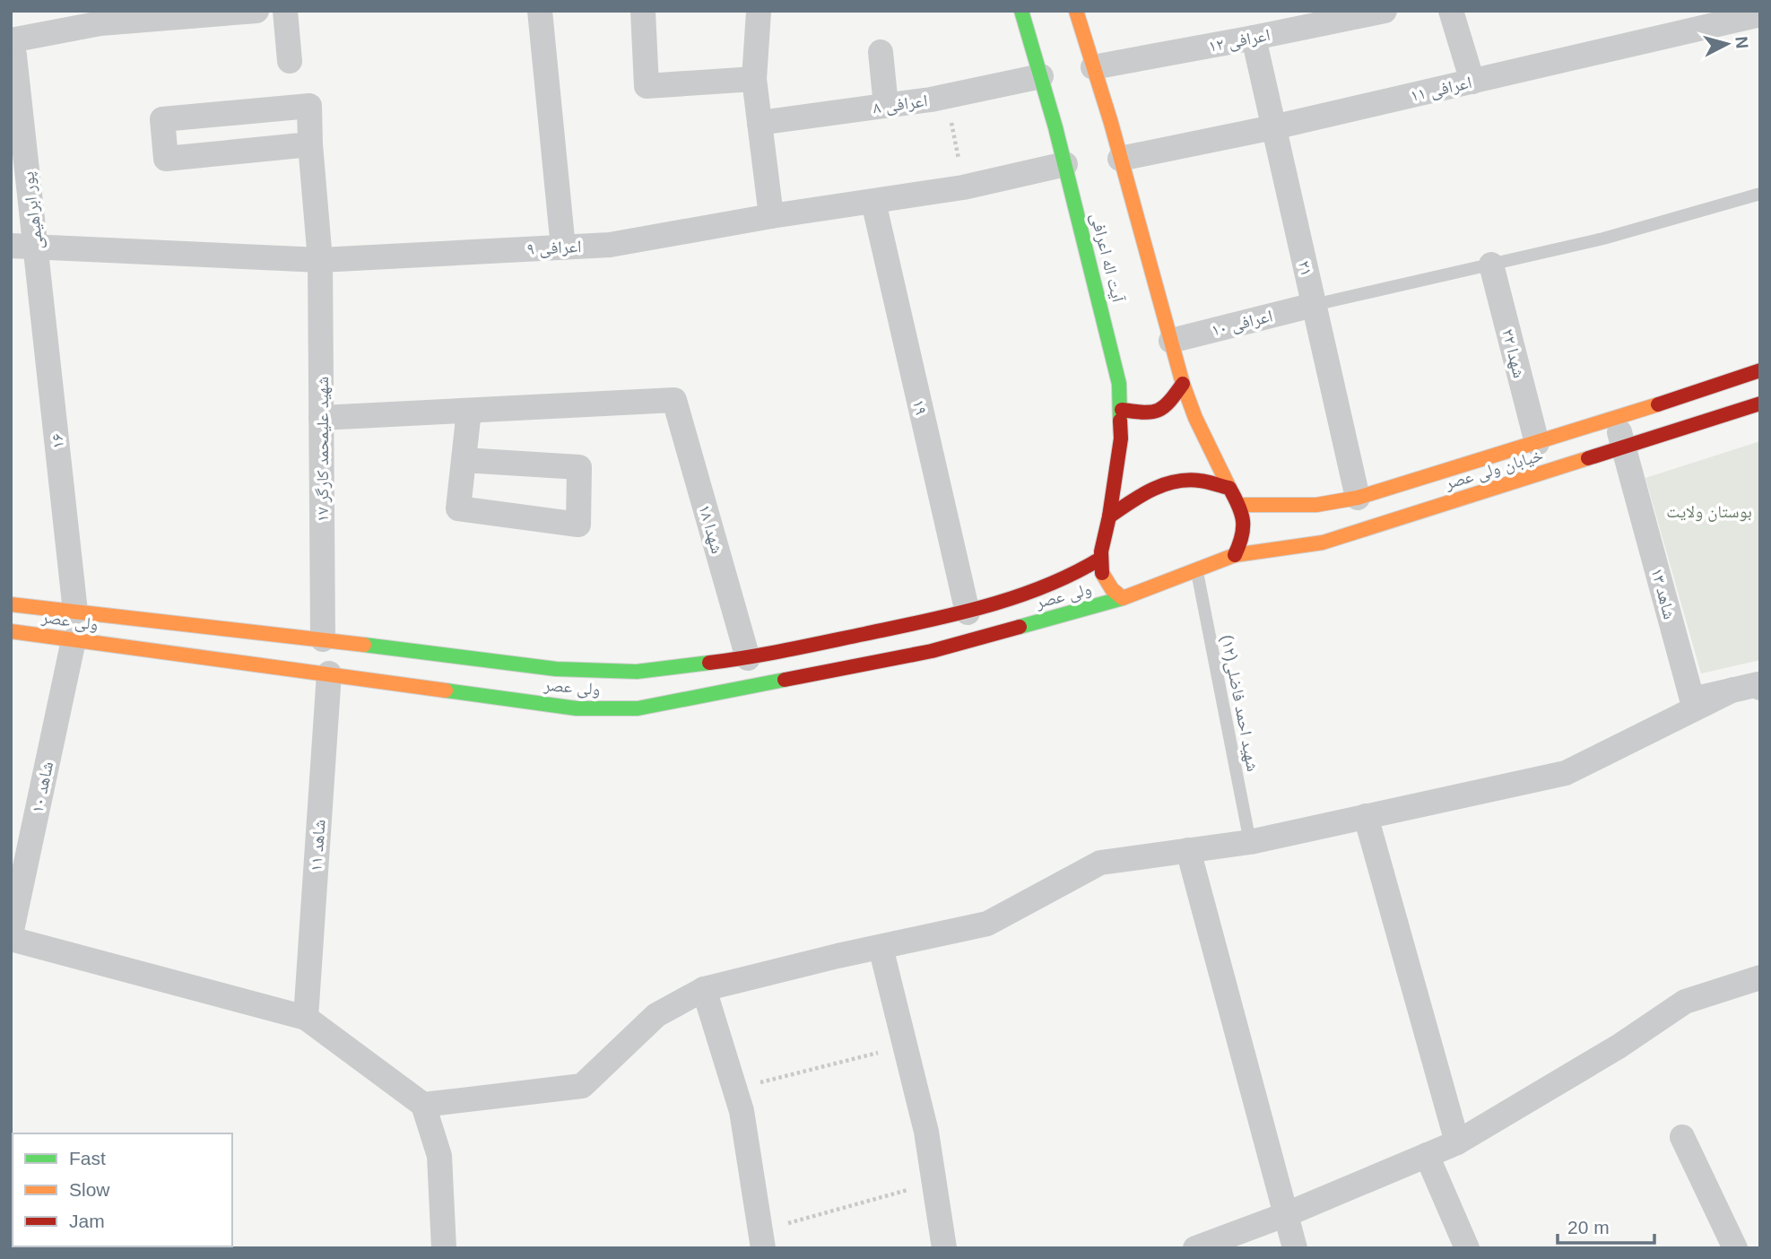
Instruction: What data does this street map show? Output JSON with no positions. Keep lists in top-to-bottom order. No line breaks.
{"streets":{"main road":["آیت اله اعرافی","خیابان ولی عصر","ولی عصر"],"street":["اعرافی ۱۲","اعرافی ۱۱","اعرافی ۸","پور ابراهیمی","اعرافی ۹","۲۱","اعرافی ۱۰","شهدا ۲۲","۱۹","۱۶","شهید علیمحمد کارگر ۱۷","شهدا ۱۸","شاهد ۱۳","شاهد ۱۰","شاهد ۱۱"],"lane":["شهید احمد فاضلی(۱۲)"]},"crossings":[["اعرافی ۱۲","۲۱"],["اعرافی ۱۱","۲۱"],["اعرافی ۸","آیت اله اعرافی"],["پور ابراهیمی","اعرافی ۹"],["پور ابراهیمی","۱۶"],["اعرافی ۹","آیت اله اعرافی"],["اعرافی ۹","۱۹"],["اعرافی ۹","۱۶"],["اعرافی ۹","شهید علیمحمد کارگر ۱۷"],["آیت اله اعرافی","خیابان ولی عصر"],["آیت اله اعرافی","ولی عصر"],["آیت اله اعرافی","شهید احمد فاضلی(۱۲)"],["۲۱","اعرافی ۱۰"],["۲۱","خیابان ولی عصر"],["شهدا ۲۲","خیابان ولی عصر"],["۱۹","ولی عصر"],["۱۶","ولی عصر"],["شهید علیمحمد کارگر ۱۷","ولی عصر"],["خیابان ولی عصر","شاهد ۱۳"],["خیابان ولی عصر","ولی عصر"],["خیابان ولی عصر","شهید احمد فاضلی(۱۲)"],["شهدا ۱۸","ولی عصر"],["ولی عصر","شهید احمد فاضلی(۱۲)"],["ولی عصر","شاهد ۱۰"],["ولی عصر","شاهد ۱۱"]],"parks":["بوستان ولایت"],"legend":["Fast","Slow","Jam"],"scale_bar":"20 m","north":"right"}
